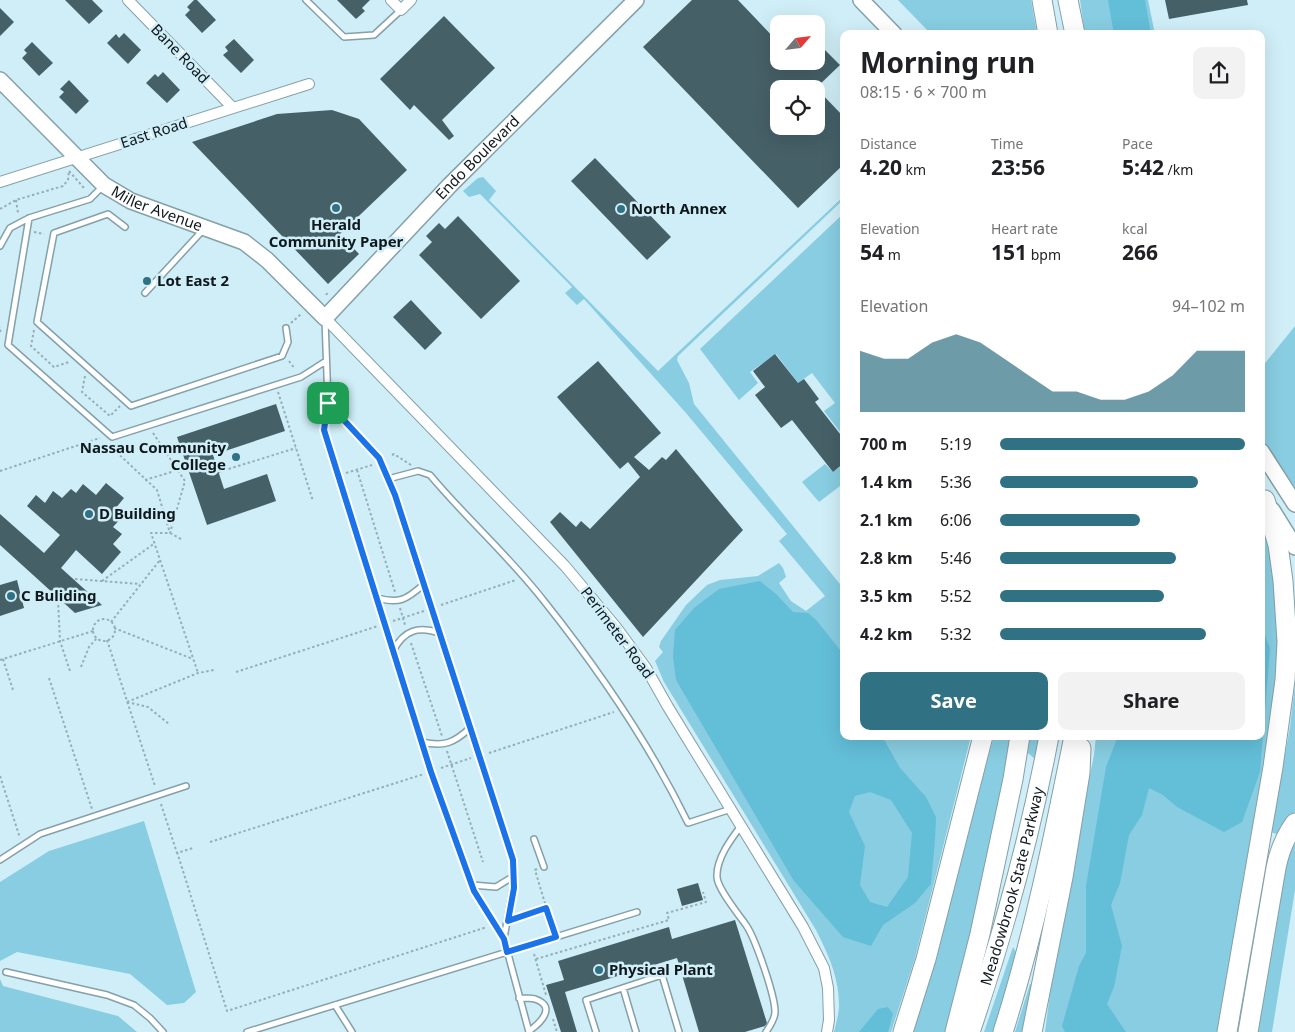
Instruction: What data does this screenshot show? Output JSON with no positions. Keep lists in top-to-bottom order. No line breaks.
{"streets":{"highway":["Meadowbrook State Parkway"],"street":["Bane Road","East Road","Endo Boulevard","Miller Avenue","Perimeter Road"]},"crossings":[["Bane Road","East Road"],["East Road","Miller Avenue"],["Endo Boulevard","Miller Avenue"],["Endo Boulevard","Perimeter Road"],["Miller Avenue","Perimeter Road"]],"places":["Herald Community Paper","North Annex","Lot East 2","Nassau Community College","D Building","C Buliding","Physical Plant"],"north":"top right","page":{"heading":["Morning run","08:15 · 6 × 700 m"],"stats":[["Distance","4.20 km"],["Time","23:56"],["Pace","5:42 /km"],["Elevation","54 m"],["Heart rate","151 bpm"],["kcal","266"]],"chart":["Elevation","94–102 m"],"list":[{"name":"700 m","note":"5:19"},{"name":"1.4 km","note":"5:36"},{"name":"2.1 km","note":"6:06"},{"name":"2.8 km","note":"5:46"},{"name":"3.5 km","note":"5:52"},{"name":"4.2 km","note":"5:32"}],"buttons":["Save","Share"]}}
